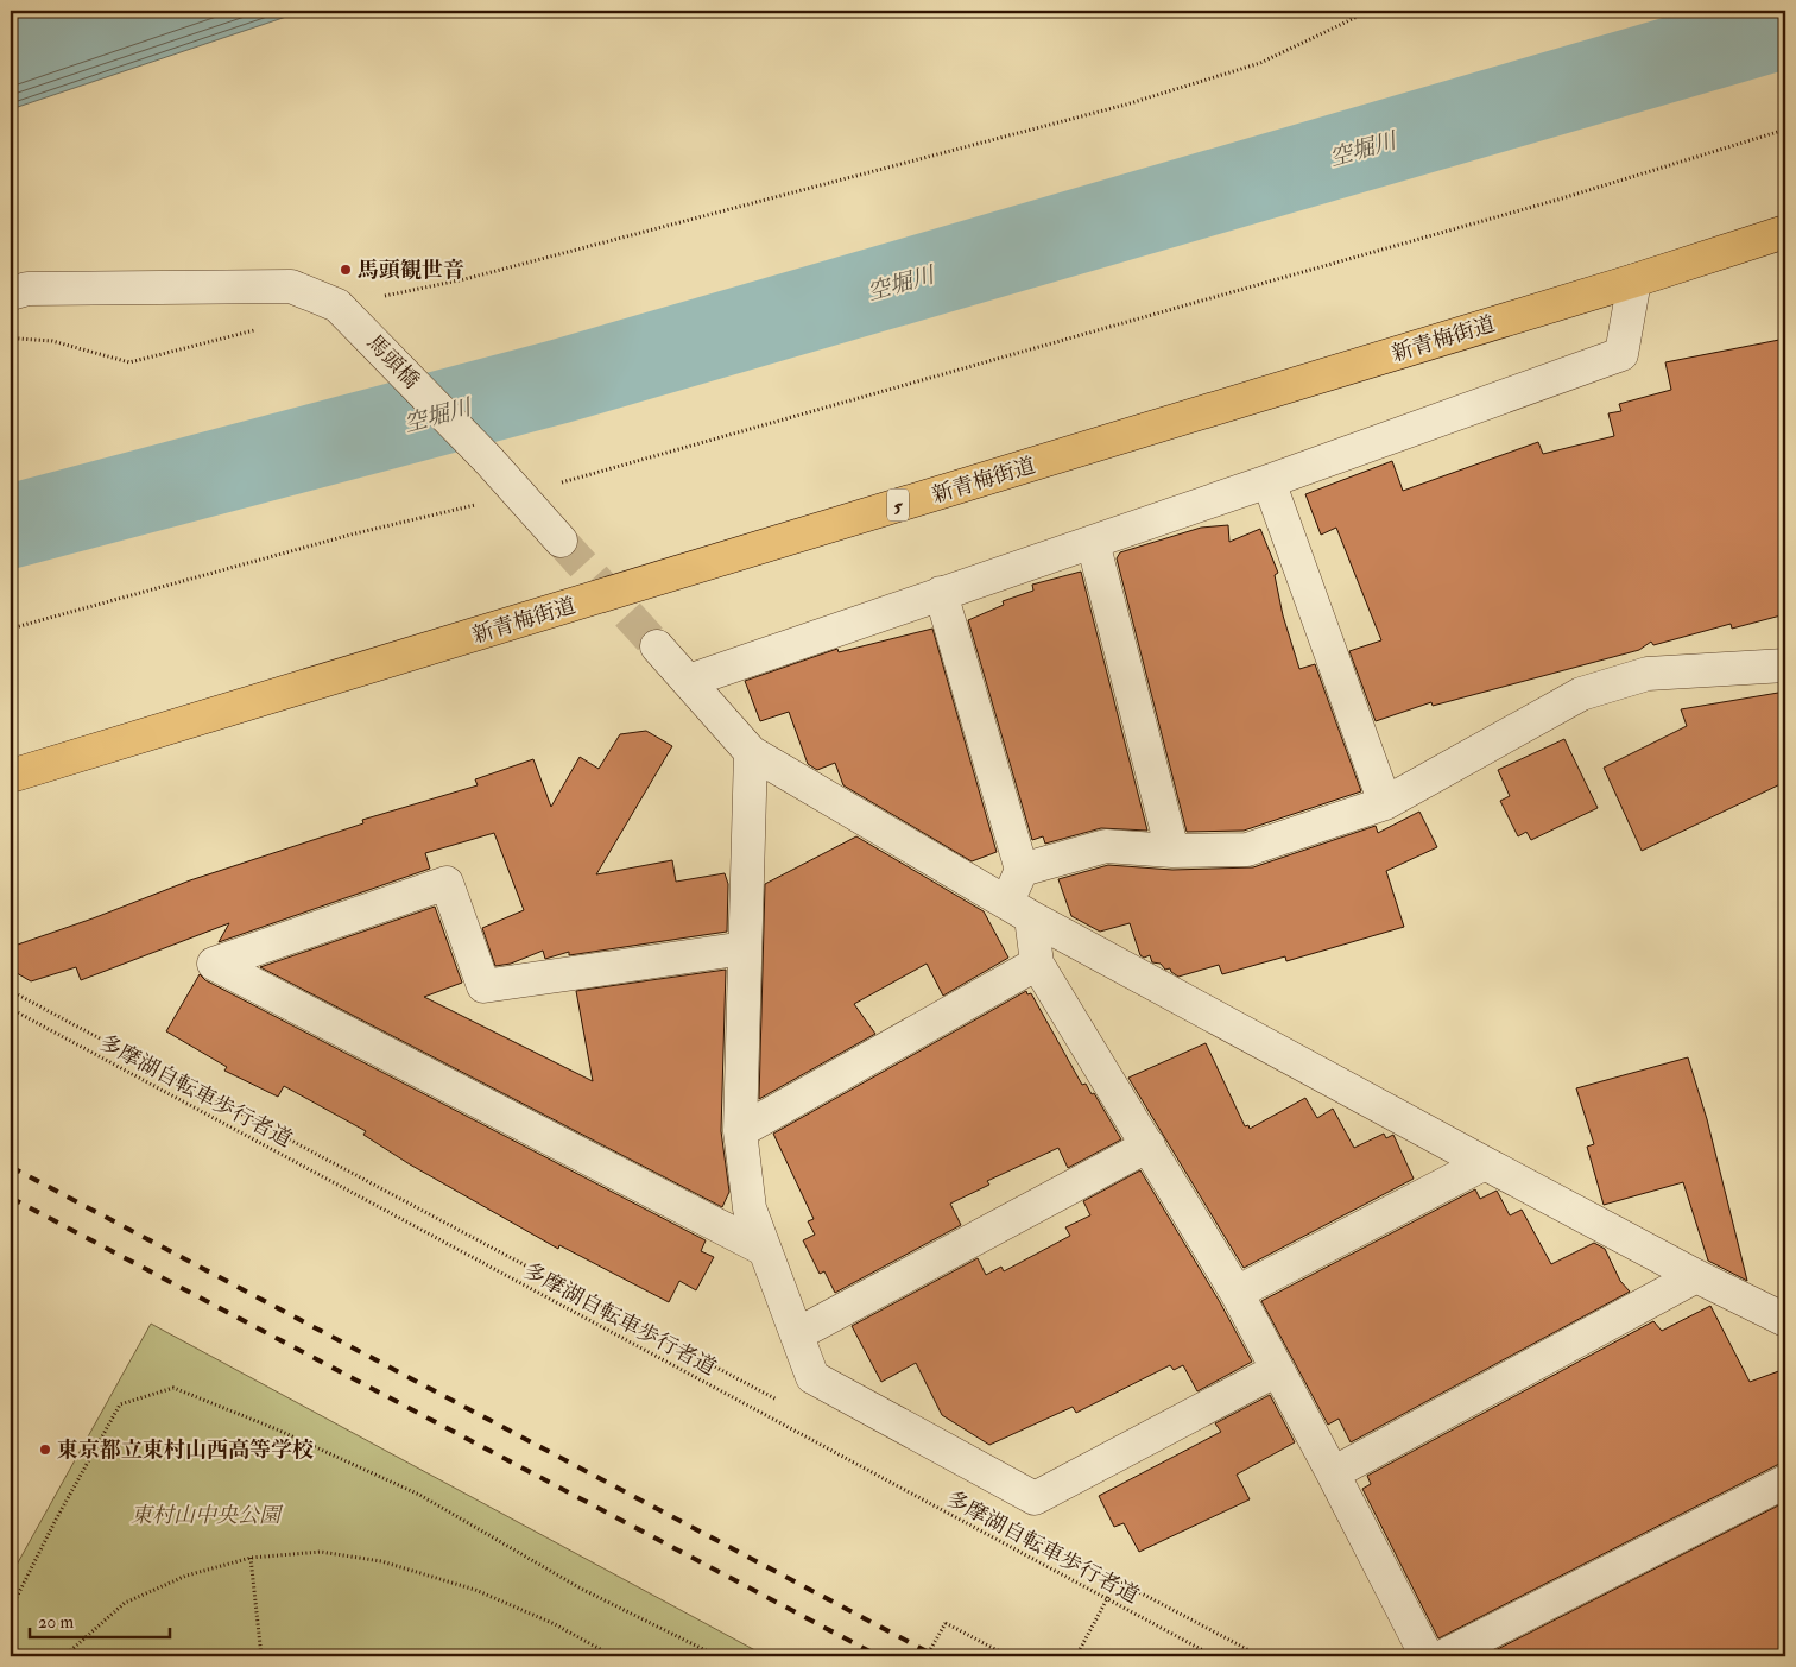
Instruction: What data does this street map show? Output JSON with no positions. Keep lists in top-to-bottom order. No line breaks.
{"streets":{"main road":["新青梅街道","5"],"street":["馬頭橋"],"path":["多摩湖自転車歩行者道"]},"water":["空堀川"],"parks":["東村山中央公園"],"places":["馬頭観世音","東京都立東村山西高等学校"],"scale_bar":"20 m"}
